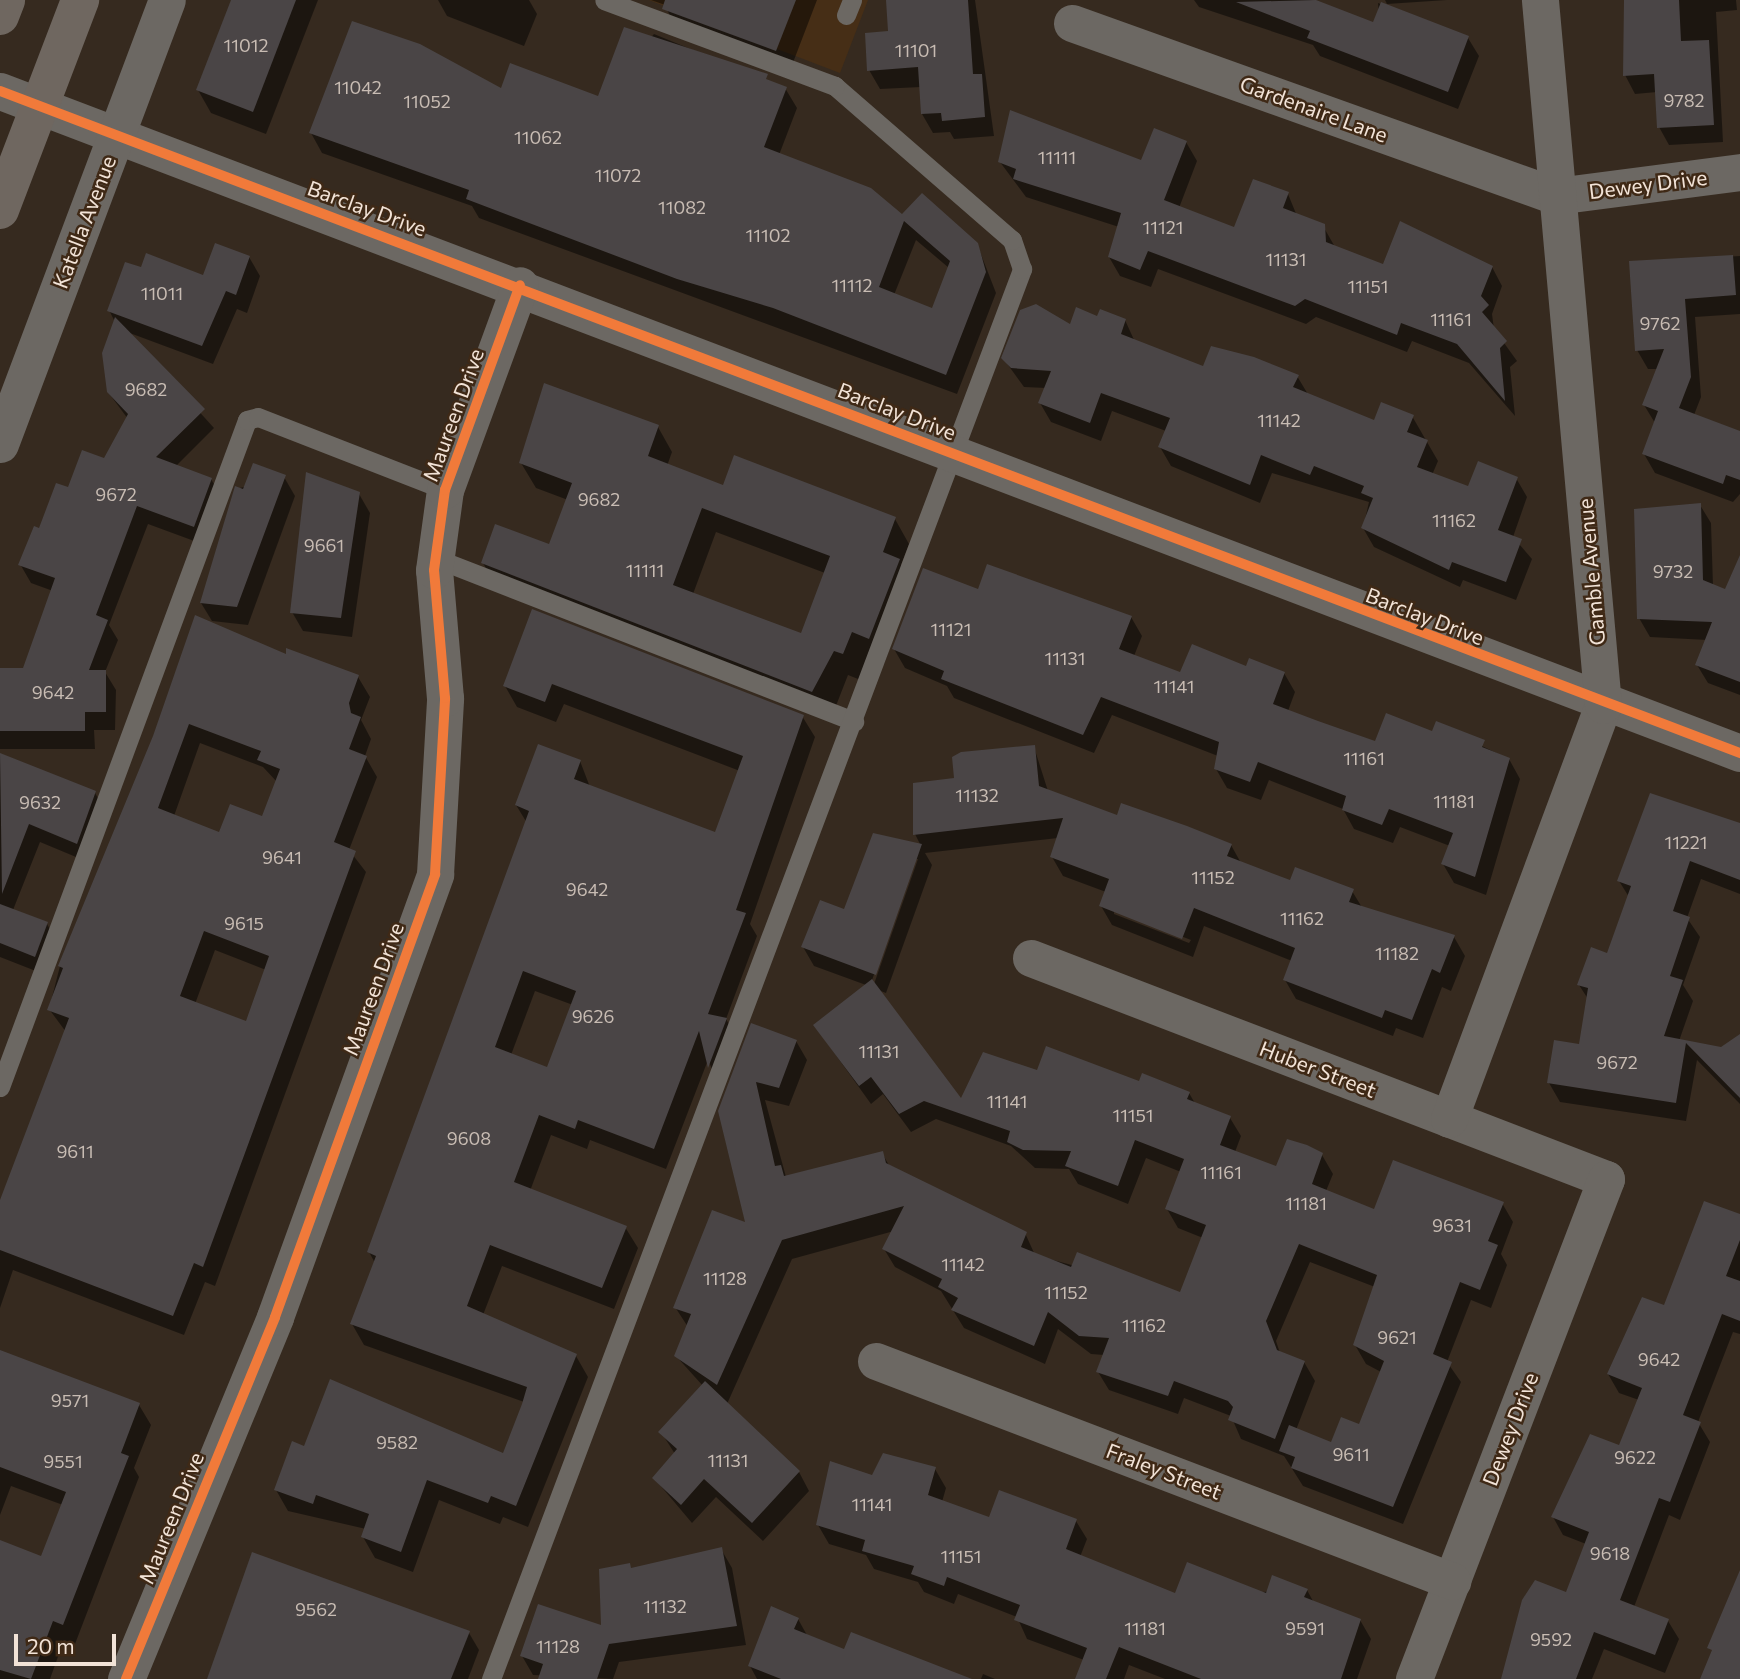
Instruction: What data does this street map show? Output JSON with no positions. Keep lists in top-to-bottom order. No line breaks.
{"streets":{"street":["Gardenaire Lane","Dewey Drive","Barclay Drive","Katella Avenue","Maureen Drive","Gamble Avenue","Huber Street","Fraley Street"]},"crossings":[["Gardenaire Lane","Dewey Drive"],["Gardenaire Lane","Gamble Avenue"],["Dewey Drive","Gamble Avenue"],["Dewey Drive","Huber Street"],["Dewey Drive","Fraley Street"],["Barclay Drive","Katella Avenue"],["Barclay Drive","Maureen Drive"],["Barclay Drive","Gamble Avenue"],["Gamble Avenue","Huber Street"]],"house_numbers":["11012","11101","11042","9782","11052","11062","11111","11072","11082","11121","11102","11131","11112","11151","11011","11161","9762","9682","11142","9672","9682","11162","9661","11111","9732","11121","11131","11141","9642","11161","11132","11181","9632","11221","9641","11152","9642","11162","9615","11182","9626","11131","9672","11141","11151","9608","9611","11161","11181","9631","11142","11128","11152","11162","9621","9642","9571","9582","9611","9622","11131","9551","11141","9618","11151","11132","9562","11181","9591","9592","11128"],"scale_bar":"20 m"}
